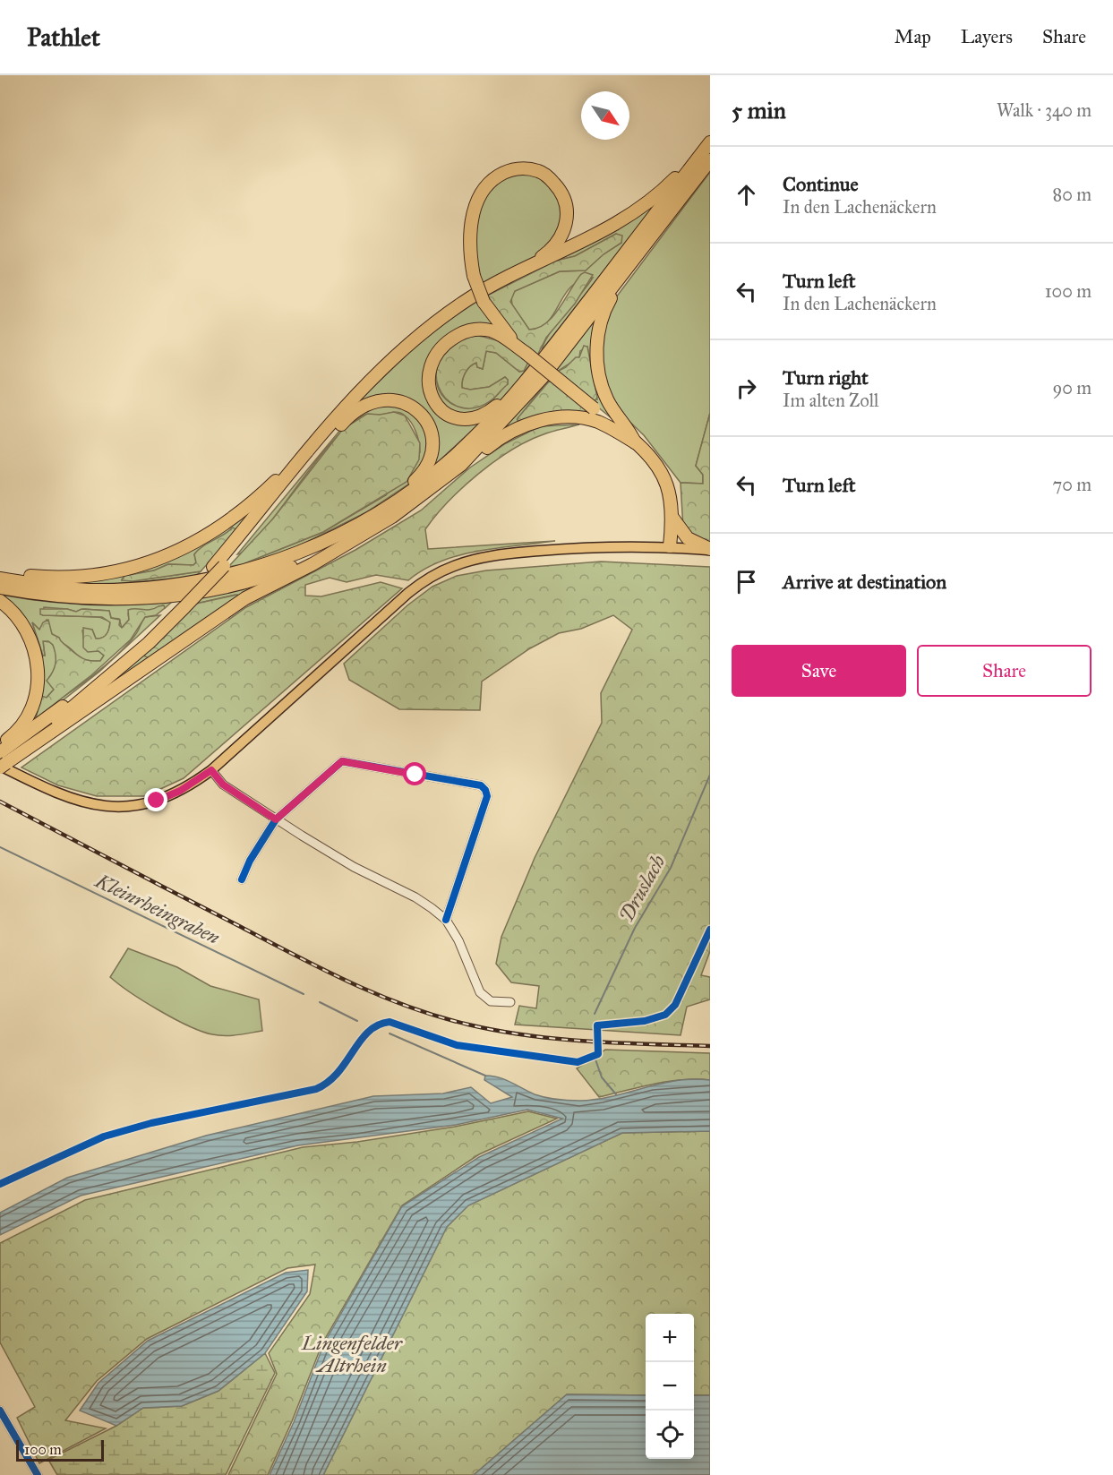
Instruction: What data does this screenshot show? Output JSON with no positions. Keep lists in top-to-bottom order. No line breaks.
{"water":["Druslach","Kleinrheingraben","Lingenfelder Altrhein"],"scale_bar":"100 m","north":"bottom right","page":{"header":"Pathlet","nav":["Map","Layers","Share"],"heading":["5 min","Walk · 340 m"],"list":[["Continue","In den Lachenäckern","80 m"],["Turn left","In den Lachenäckern","100 m"],["Turn right","Im alten Zoll","90 m"],["Turn left","70 m"],"Arrive at destination"],"buttons":["Save","Share"],"map_buttons":["+","−"],"scale":"100 m"}}
